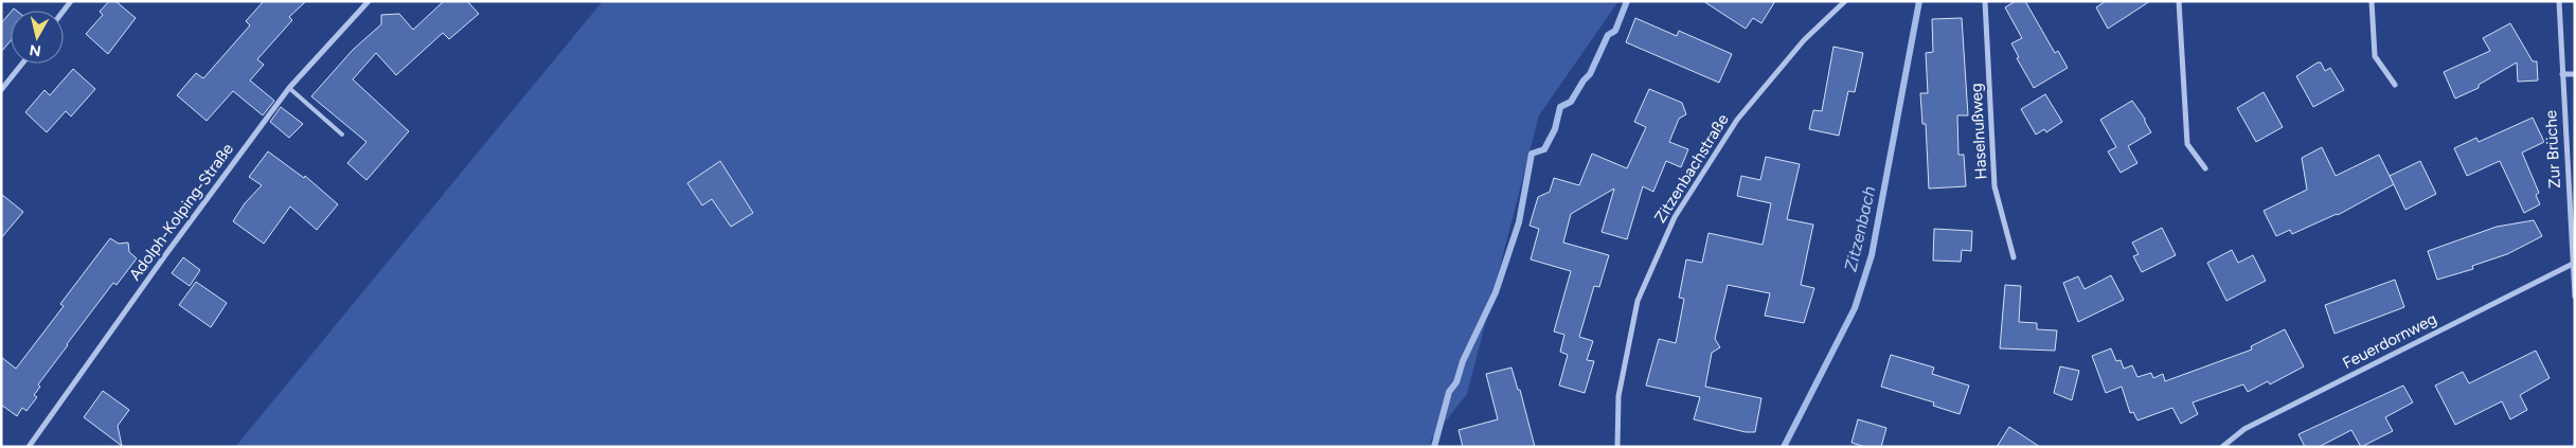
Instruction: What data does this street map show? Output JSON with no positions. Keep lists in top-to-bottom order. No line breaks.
{"streets":{"street":["Haselnußweg","Zur Brüche","Zitzenbachstraße","Adolph-Kolping-Straße","Feuerdornweg"]},"crossings":[["Zur Brüche","Feuerdornweg"]],"water":["Zitzenbach"],"north":"bottom"}
